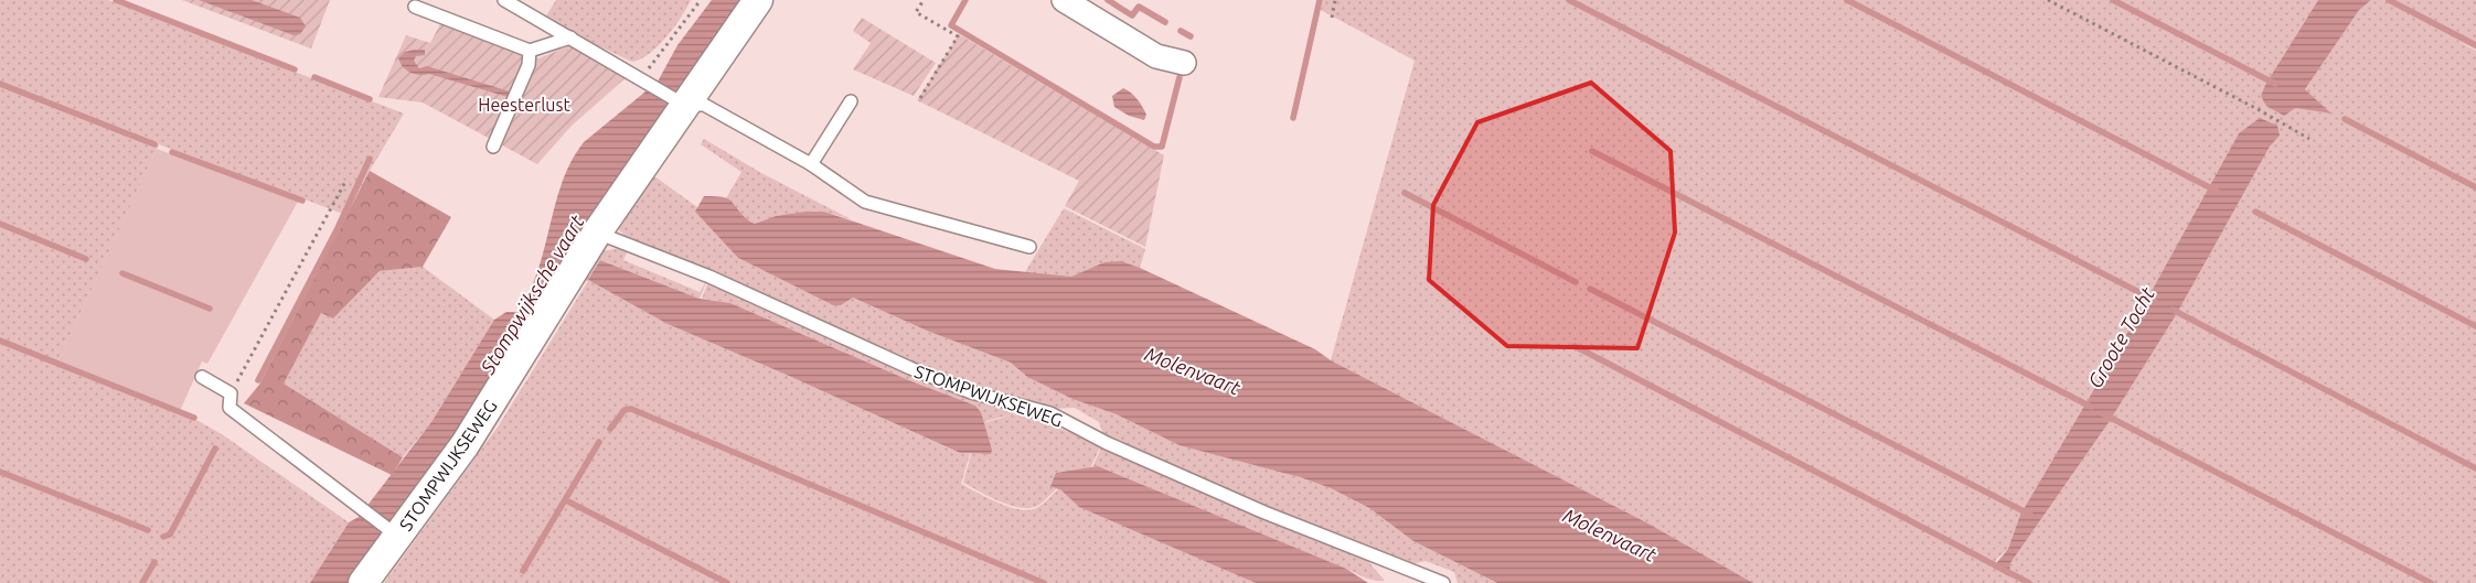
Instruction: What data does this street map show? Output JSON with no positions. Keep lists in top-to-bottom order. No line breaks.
{"streets":{"street":["STOMPWIJKSEWEG"]},"water":["Stompwijksche vaart","Groote Tocht","Molenvaart"],"parks":["Heesterlust"]}
